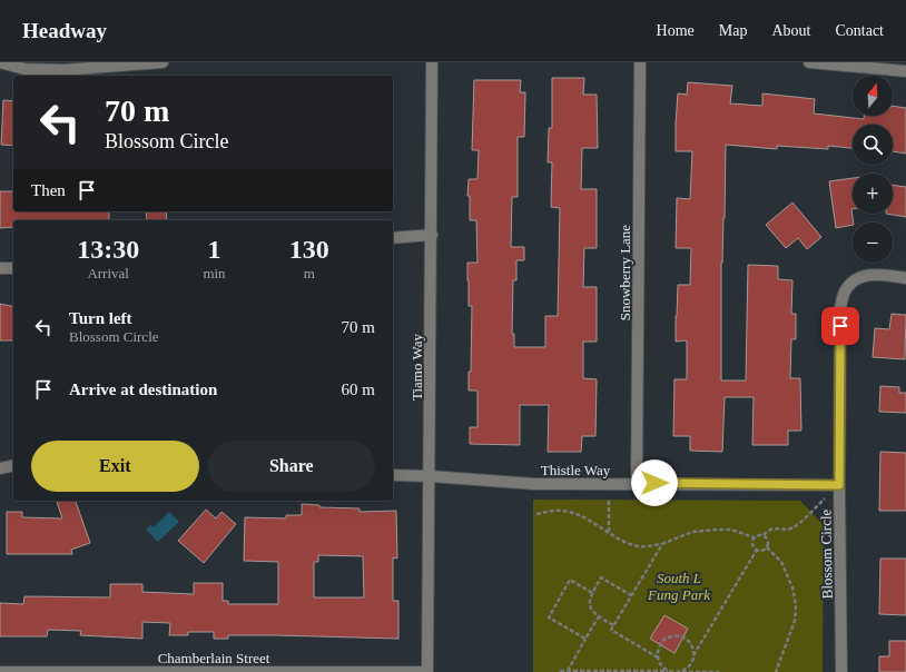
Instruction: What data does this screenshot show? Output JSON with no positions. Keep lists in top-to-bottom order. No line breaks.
{"streets":{"street":["Snowberry Lane","Tiamo Way","Thistle Way","Blossom Circle","Chamberlain Street"]},"crossings":[["Snowberry Lane","Thistle Way"],["Tiamo Way","Thistle Way"],["Tiamo Way","Chamberlain Street"],["Thistle Way","Blossom Circle"]],"parks":["South L Fung Park"],"north":"top","page":{"header":"Headway","nav":["Home","Map","About","Contact"],"map_buttons":["+","−"],"turn":["70 m","Blossom Circle"],"then":"Then","eta":["13:30","Arrival","1","min","130","m"],"list":[{"name":"Turn left","note":"Blossom Circle","value":"70 m"},{"name":"Arrive at destination","value":"60 m"}],"buttons":["Exit","Share"]}}
